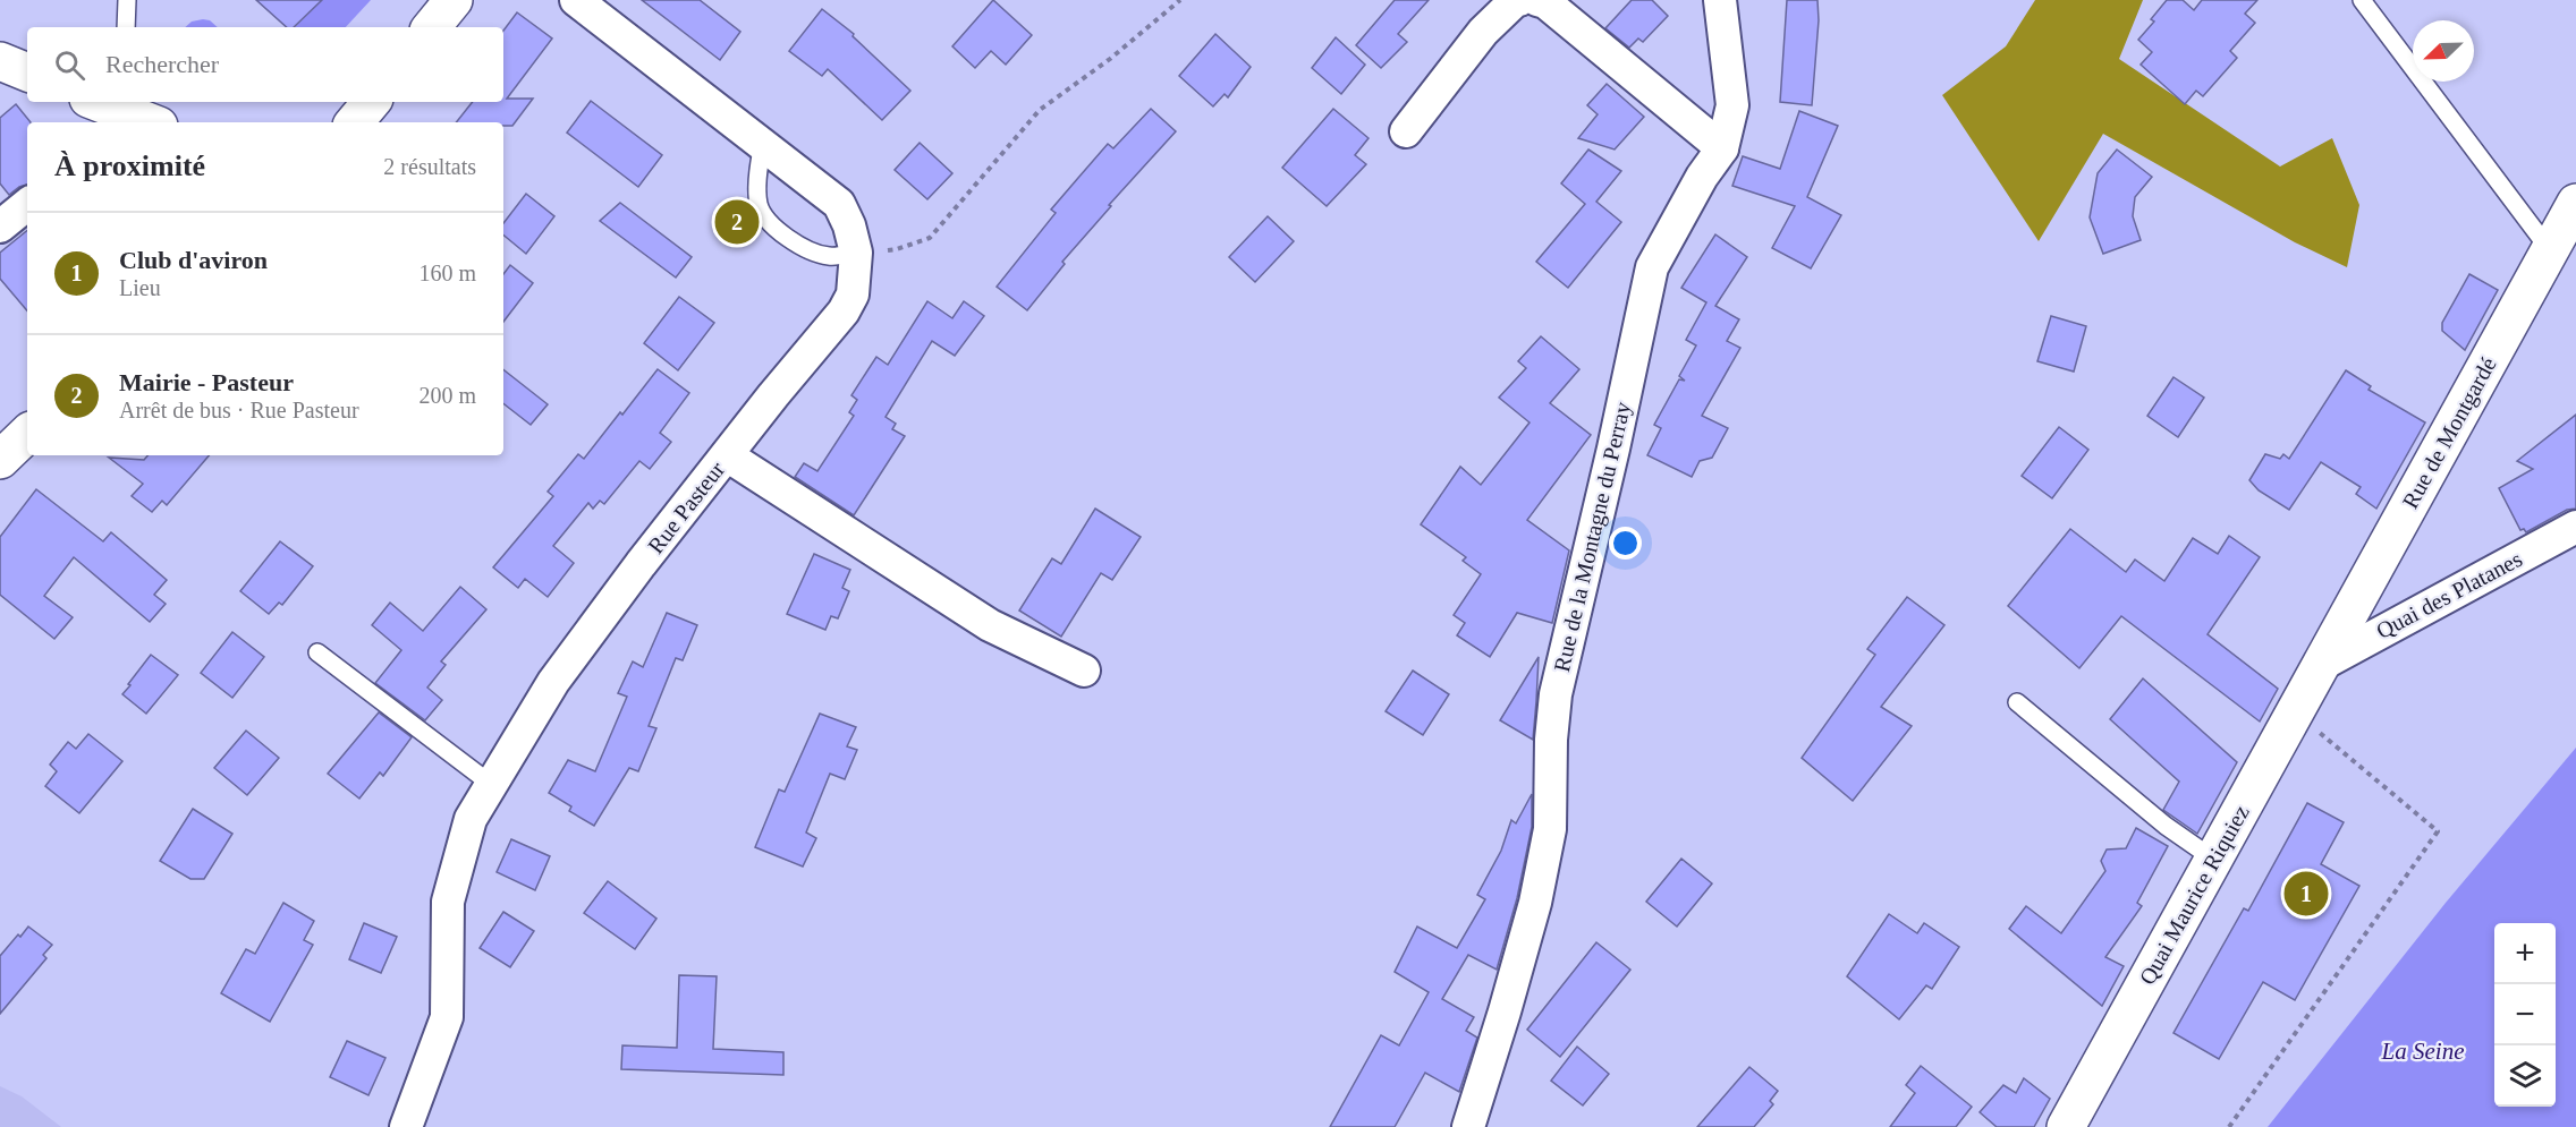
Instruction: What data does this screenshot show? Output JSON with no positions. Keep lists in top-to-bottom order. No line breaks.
{"streets":{"main road":["Rue de Montgardé","Quai Maurice Riquiez"],"street":["Rue Pasteur","Rue de la Montagne du Perray","Quai des Platanes"]},"crossings":[["Rue de Montgardé","Quai des Platanes"],["Rue de Montgardé","Quai Maurice Riquiez"],["Quai des Platanes","Quai Maurice Riquiez"]],"water":["La Seine"],"north":"bottom left","page":{"search":"Rechercher","heading":["À proximité","2 résultats"],"pins":["2","1"],"list":[{"mark":"1","name":"Club d'aviron","note":"Lieu","value":"160 m"},{"mark":"2","name":"Mairie - Pasteur","note":"Arrêt de bus · Rue Pasteur","value":"200 m"}],"map_buttons":["+","−"]}}
